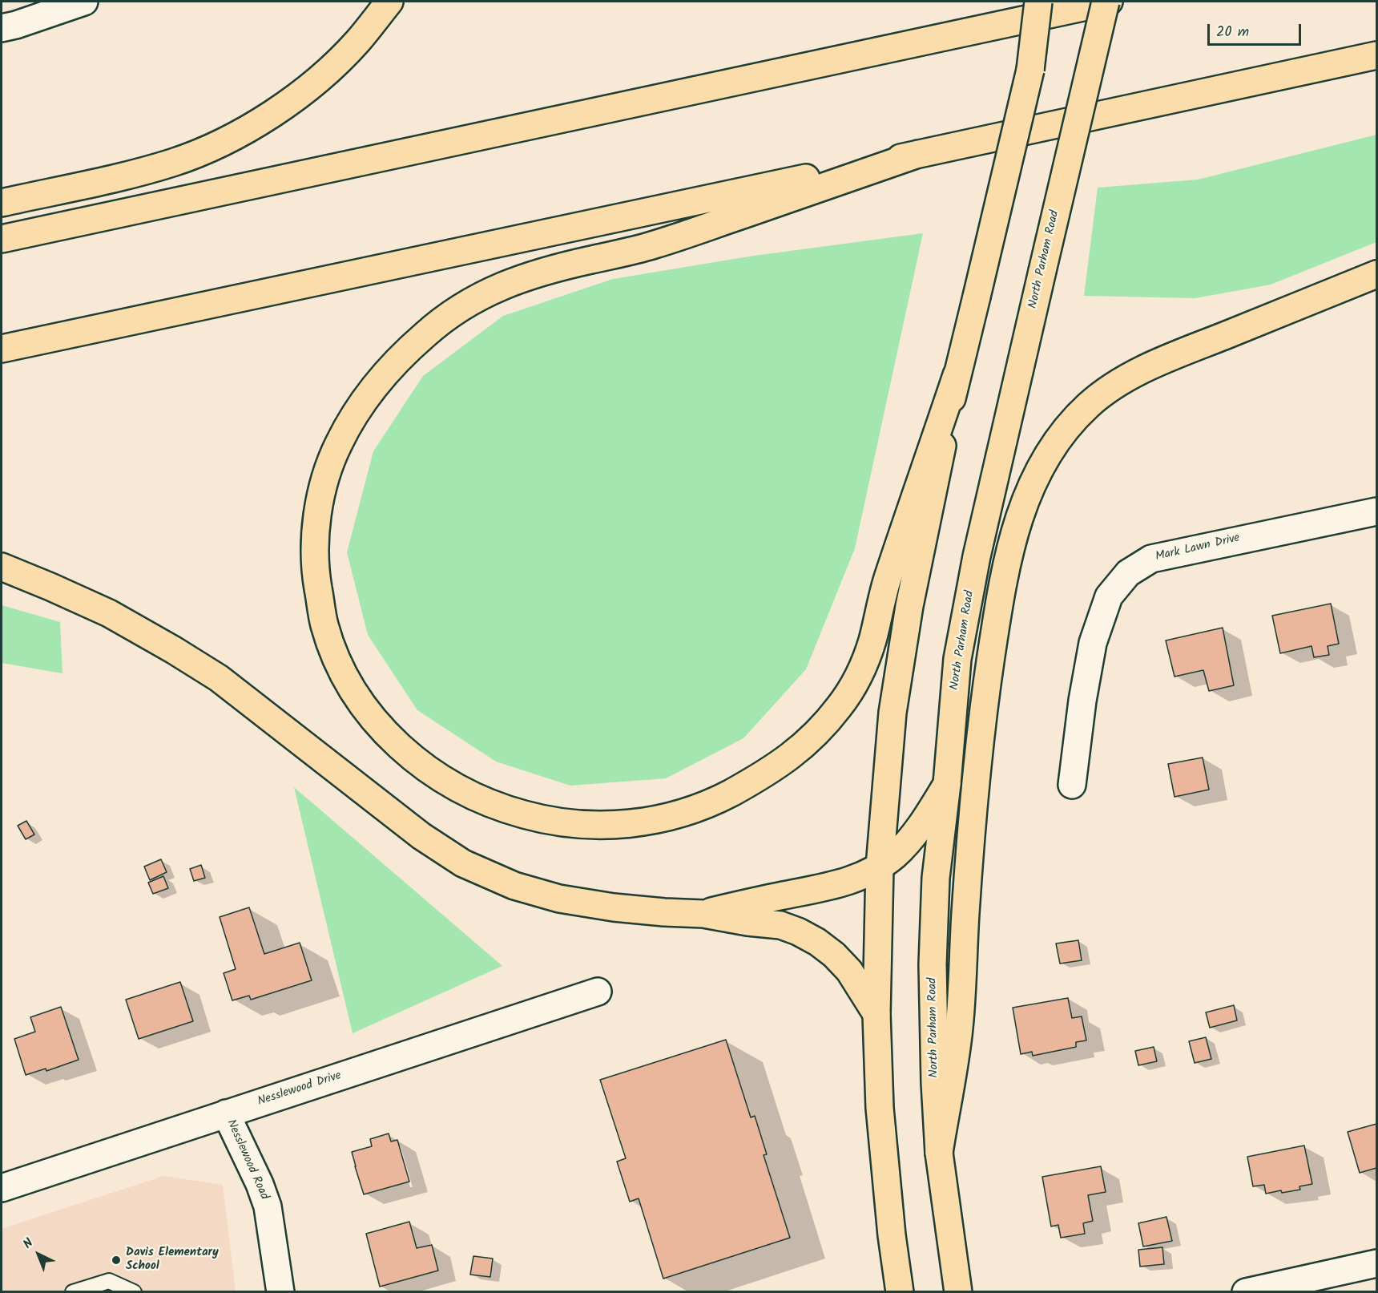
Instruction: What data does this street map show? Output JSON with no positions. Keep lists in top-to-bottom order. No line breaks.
{"streets":{"highway":["North Parham Road"],"street":["Mark Lawn Drive","Nesslewood Drive","Nesslewood Road"]},"crossings":[["Nesslewood Drive","Nesslewood Road"]],"places":["Davis Elementary School"],"scale_bar":"20 m","north":"top left"}
